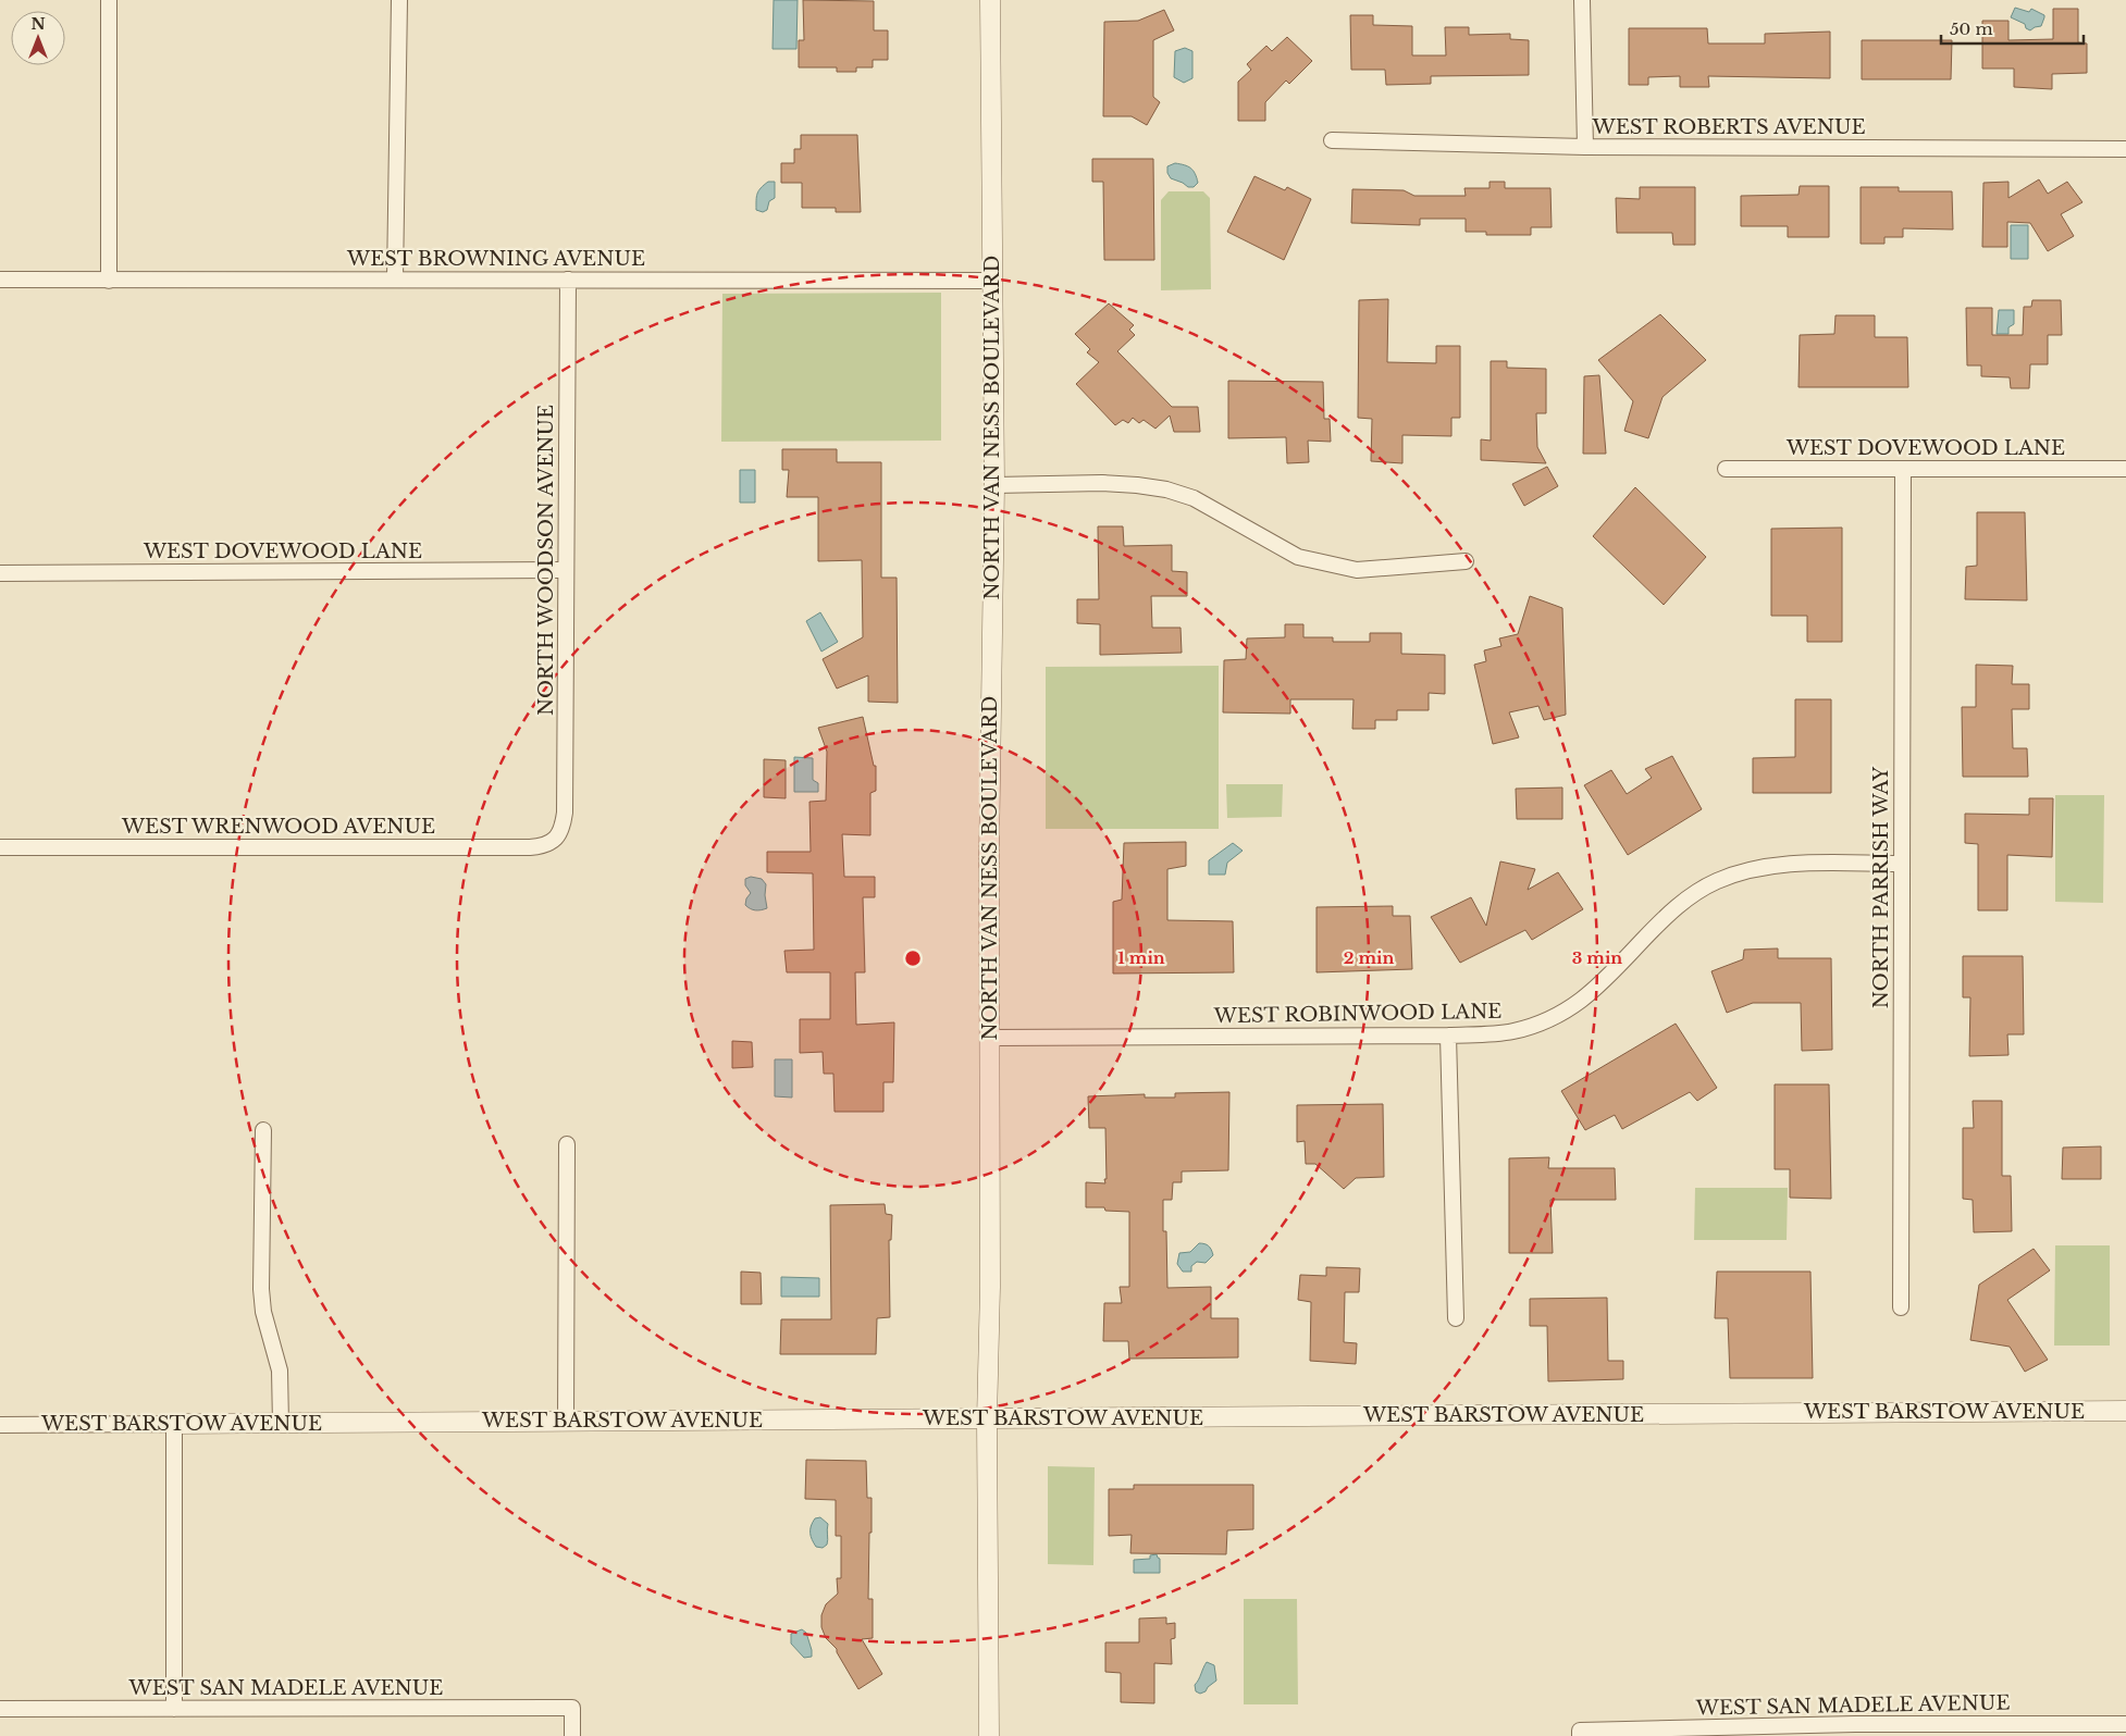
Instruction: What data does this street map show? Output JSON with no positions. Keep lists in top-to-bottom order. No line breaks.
{"streets":{"street":["WEST ROBERTS AVENUE","WEST BROWNING AVENUE","NORTH VAN NESS BOULEVARD","WEST DOVEWOOD LANE","NORTH WOODSON AVENUE","WEST WRENWOOD AVENUE","NORTH PARRISH WAY","WEST ROBINWOOD LANE","WEST BARSTOW AVENUE","WEST SAN MADELE AVENUE"]},"crossings":[["WEST BROWNING AVENUE","NORTH VAN NESS BOULEVARD"],["WEST BROWNING AVENUE","NORTH WOODSON AVENUE"],["NORTH VAN NESS BOULEVARD","WEST ROBINWOOD LANE"],["NORTH VAN NESS BOULEVARD","WEST BARSTOW AVENUE"],["WEST DOVEWOOD LANE","NORTH WOODSON AVENUE"],["WEST DOVEWOOD LANE","NORTH PARRISH WAY"],["NORTH WOODSON AVENUE","WEST WRENWOOD AVENUE"],["NORTH PARRISH WAY","WEST ROBINWOOD LANE"]],"scale_bar":"50 m","north":"top","rings":["1 min","2 min","3 min"]}
